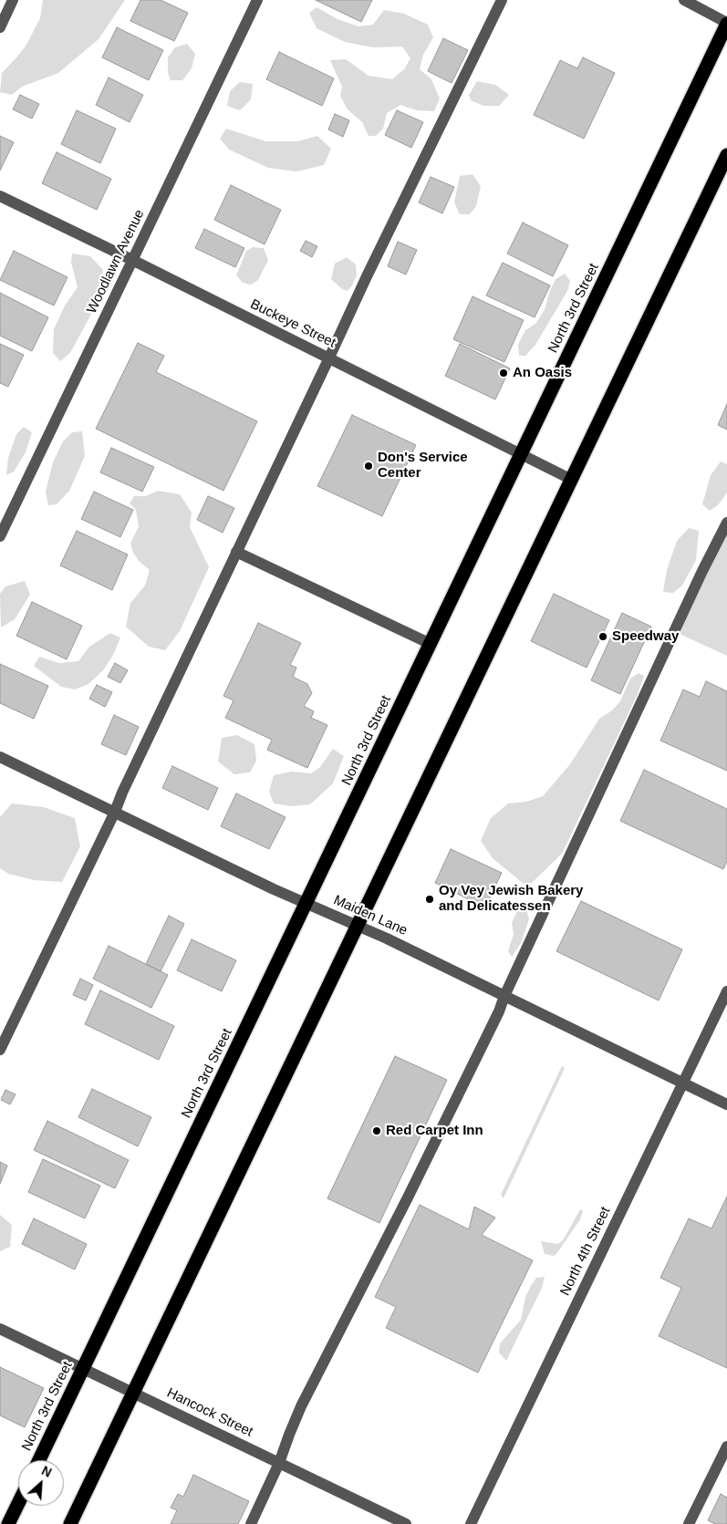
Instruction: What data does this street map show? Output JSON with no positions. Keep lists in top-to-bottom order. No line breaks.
{"streets":{"highway":["North 3rd Street"],"street":["Woodlawn Avenue","Buckeye Street","Maiden Lane","North 4th Street","Hancock Street"]},"crossings":[["Woodlawn Avenue","Buckeye Street"],["North 3rd Street","Buckeye Street"],["North 3rd Street","Maiden Lane"],["North 3rd Street","Hancock Street"],["Maiden Lane","North 4th Street"]],"places":["An Oasis","Don's Service Center","Speedway","Oy Vey Jewish Bakery and Delicatessen","Red Carpet Inn"],"north":"top right"}
